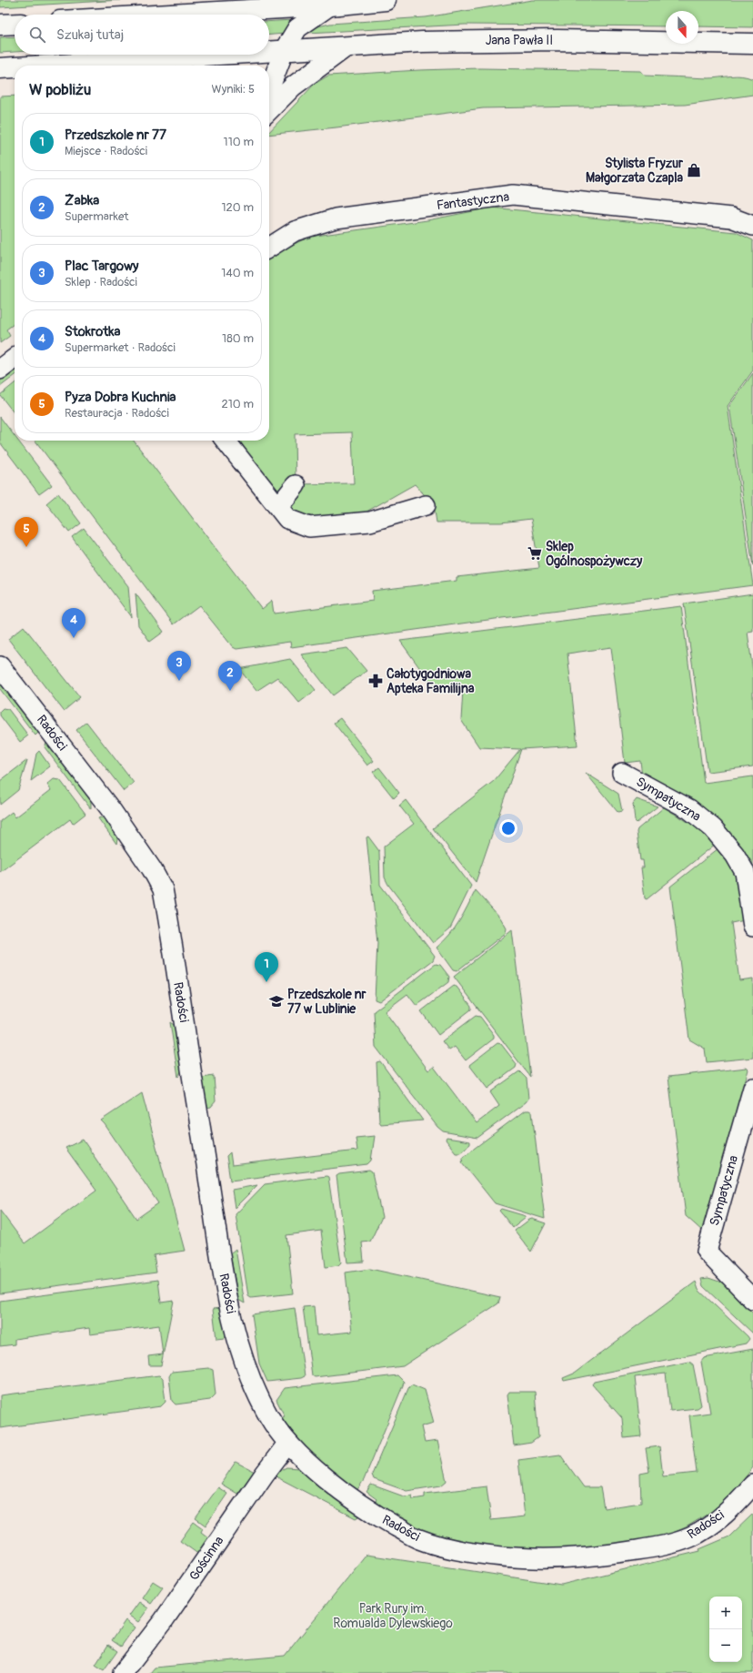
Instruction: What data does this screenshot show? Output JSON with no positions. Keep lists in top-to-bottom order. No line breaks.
{"streets":{"main road":["Jana Pawła II"],"street":["Fantastyczna","Radości","Sympatyczna","Gościnna"]},"crossings":[["Radości","Gościnna"]],"parks":["Park Rury im. Romualda Dylewskiego"],"places":{"shop":["Stylista Fryzur Małgorzata Czapla"],"supermarket":["Sklep Ogólnospożywczy"],"pharmacy":["Całotygodniowa Apteka Familijna"],"school or university":["Przedszkole nr 77 w Lublinie"]},"north":"bottom","page":{"search":"Szukaj tutaj","heading":["W pobliżu","Wyniki: 5"],"list":[{"mark":"1","name":"Przedszkole nr 77","note":"Miejsce · Radości","value":"110 m"},{"mark":"2","name":"Żabka","note":"Supermarket","value":"120 m"},{"mark":"3","name":"Plac Targowy","note":"Sklep · Radości","value":"140 m"},{"mark":"4","name":"Stokrotka","note":"Supermarket · Radości","value":"180 m"},{"mark":"5","name":"Pyza Dobra Kuchnia","note":"Restauracja · Radości","value":"210 m"}],"pins":["5","4","3","2","1"],"map_buttons":["+","−"]}}
